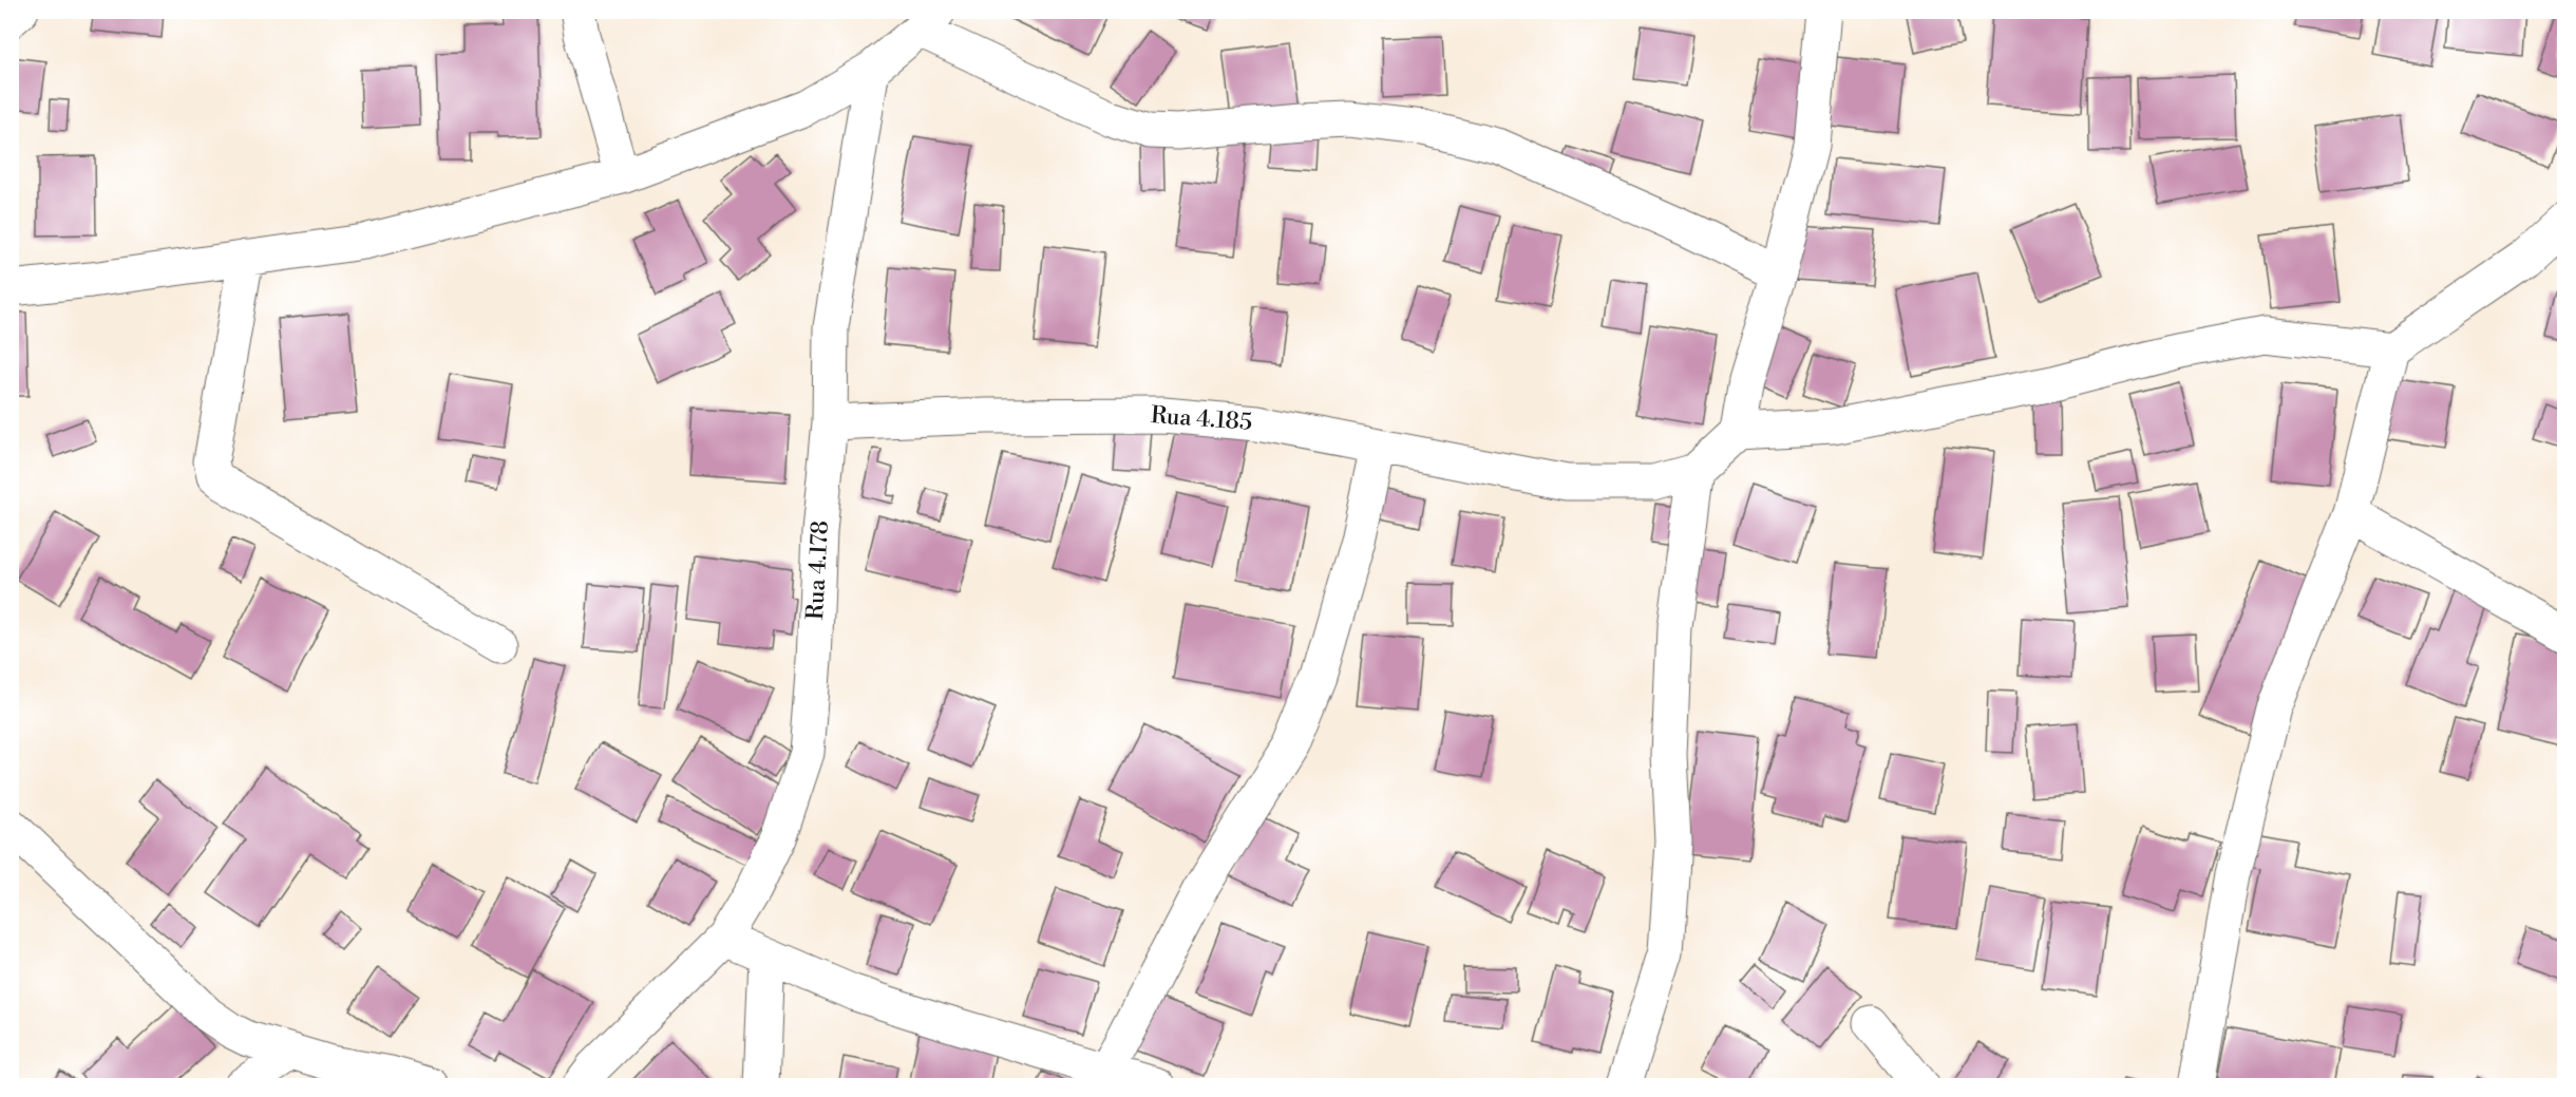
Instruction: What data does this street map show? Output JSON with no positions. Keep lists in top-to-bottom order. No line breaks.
{"streets":{"street":["Rua 4.185","Rua 4.178"]},"crossings":[["Rua 4.185","Rua 4.178"]]}
